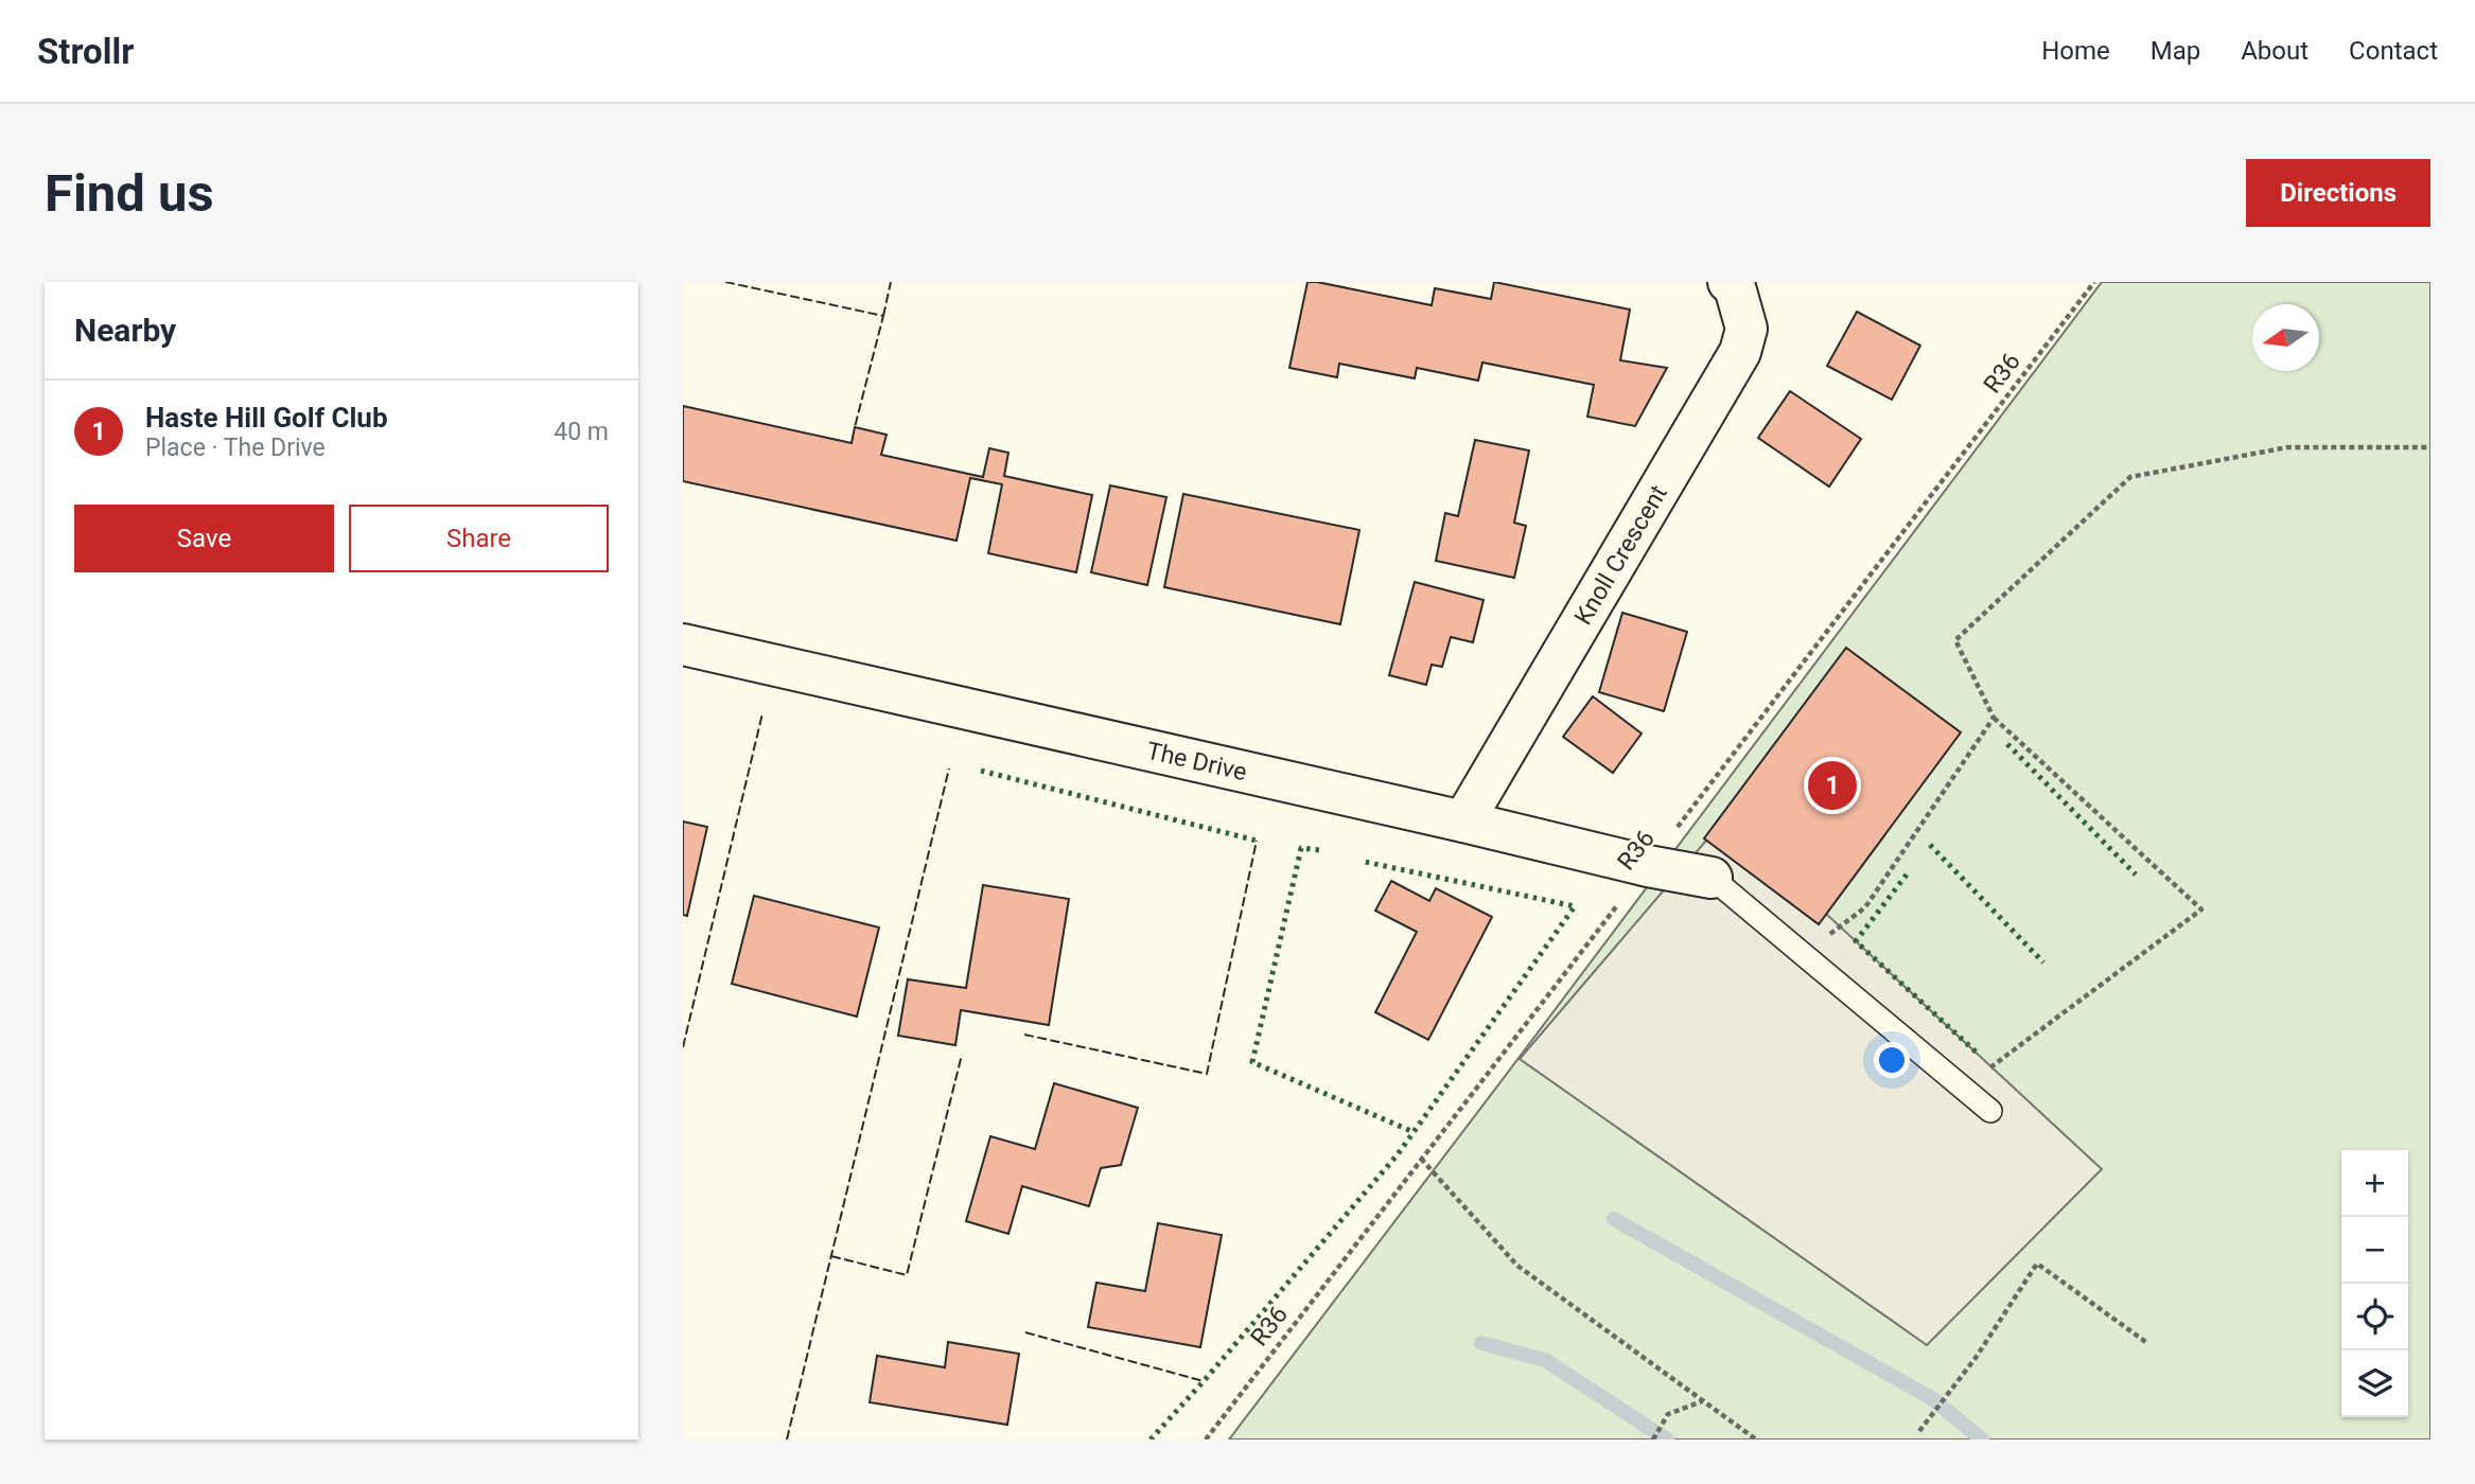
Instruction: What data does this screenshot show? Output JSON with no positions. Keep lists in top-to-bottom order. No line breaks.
{"streets":{"street":["Knoll Crescent","The Drive"],"path":["R36"]},"crossings":[["R36","The Drive"],["Knoll Crescent","The Drive"]],"north":"left","page":{"header":"Strollr","nav":["Home","Map","About","Contact"],"buttons":["Directions",["Save","Share"]],"title":"Find us","heading":"Nearby","list":[{"mark":"1","name":"Haste Hill Golf Club","note":"Place · The Drive","value":"40 m"}],"pins":"1","map_buttons":["+","−"]}}
